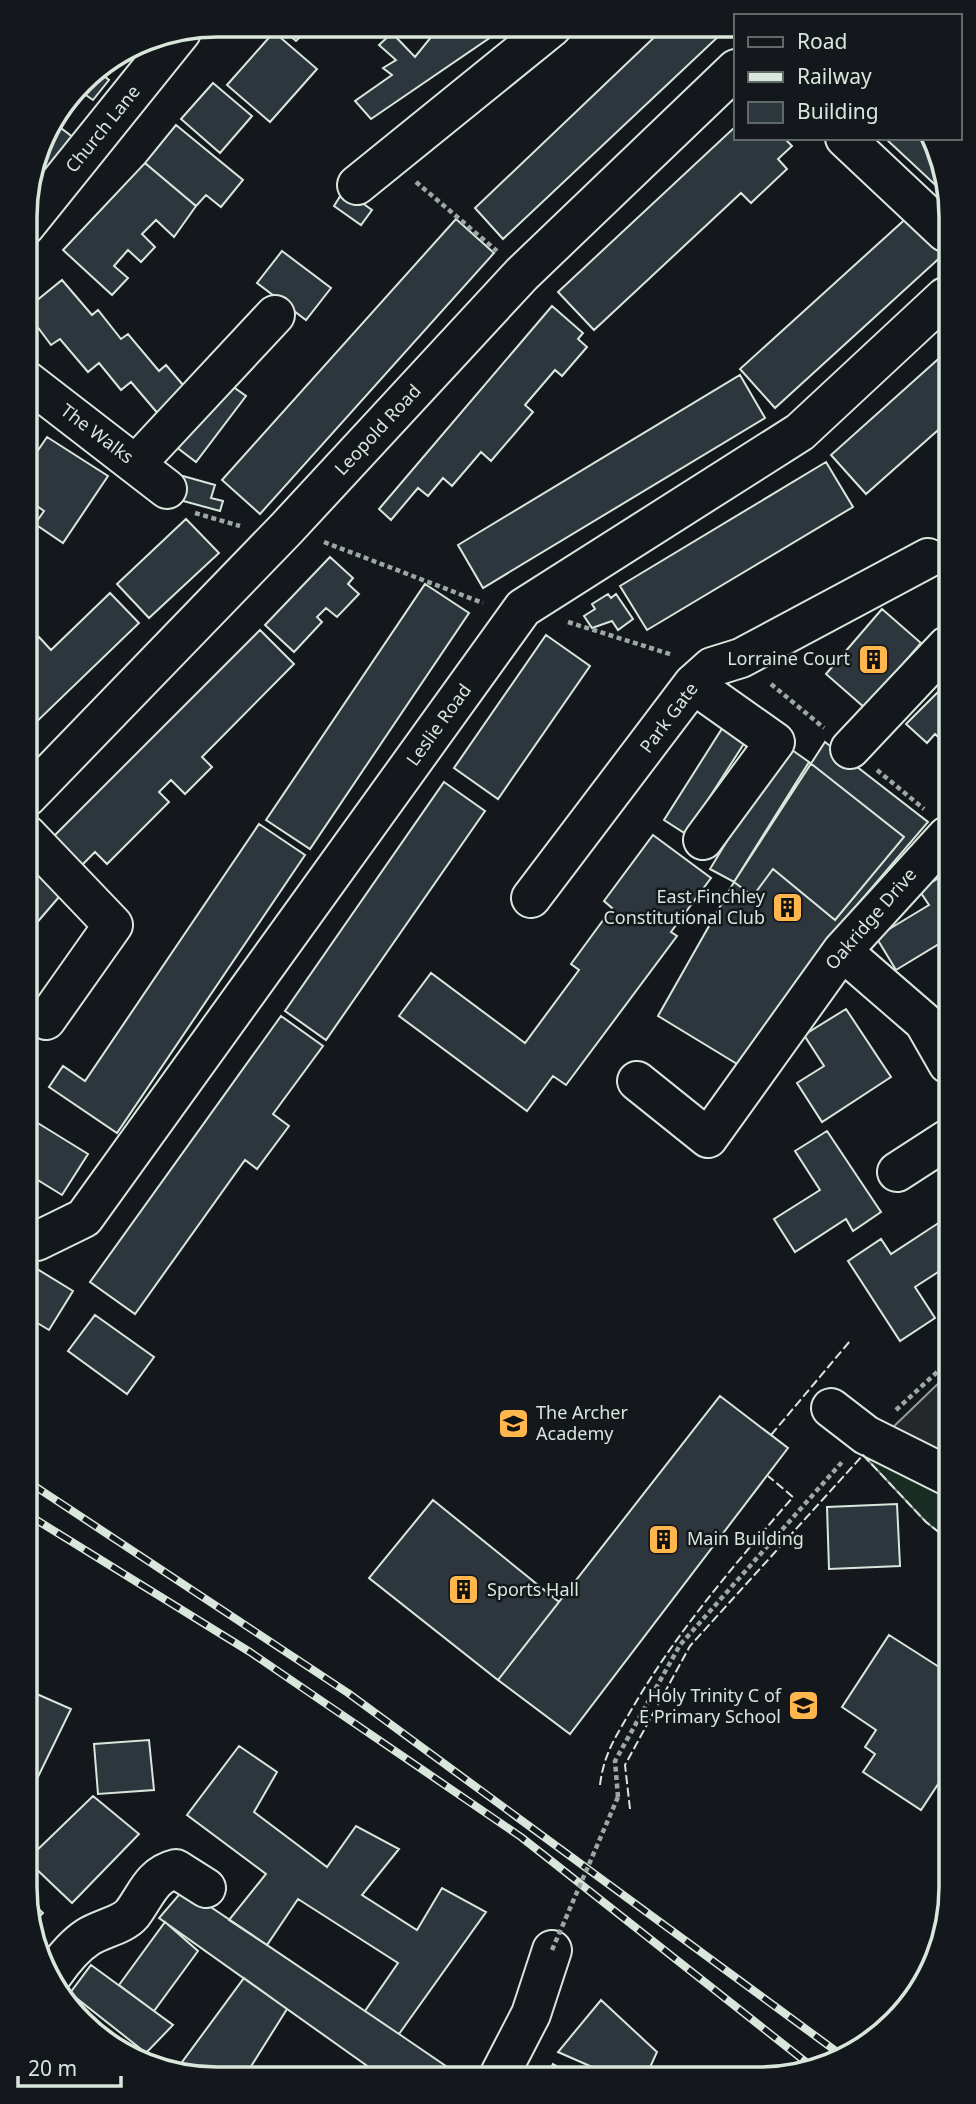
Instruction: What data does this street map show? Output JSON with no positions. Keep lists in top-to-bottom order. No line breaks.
{"streets":{"street":["Church Lane","Leopold Road","The Walks","Park Gate","Leslie Road","Oakridge Drive"]},"places":{"building":["Lorraine Court","East Finchley Constitutional Club","Main Building","Sports Hall"],"school or university":["The Archer Academy","Holy Trinity C of E Primary School"]},"legend":["Road","Railway","Building"],"scale_bar":"20 m"}
